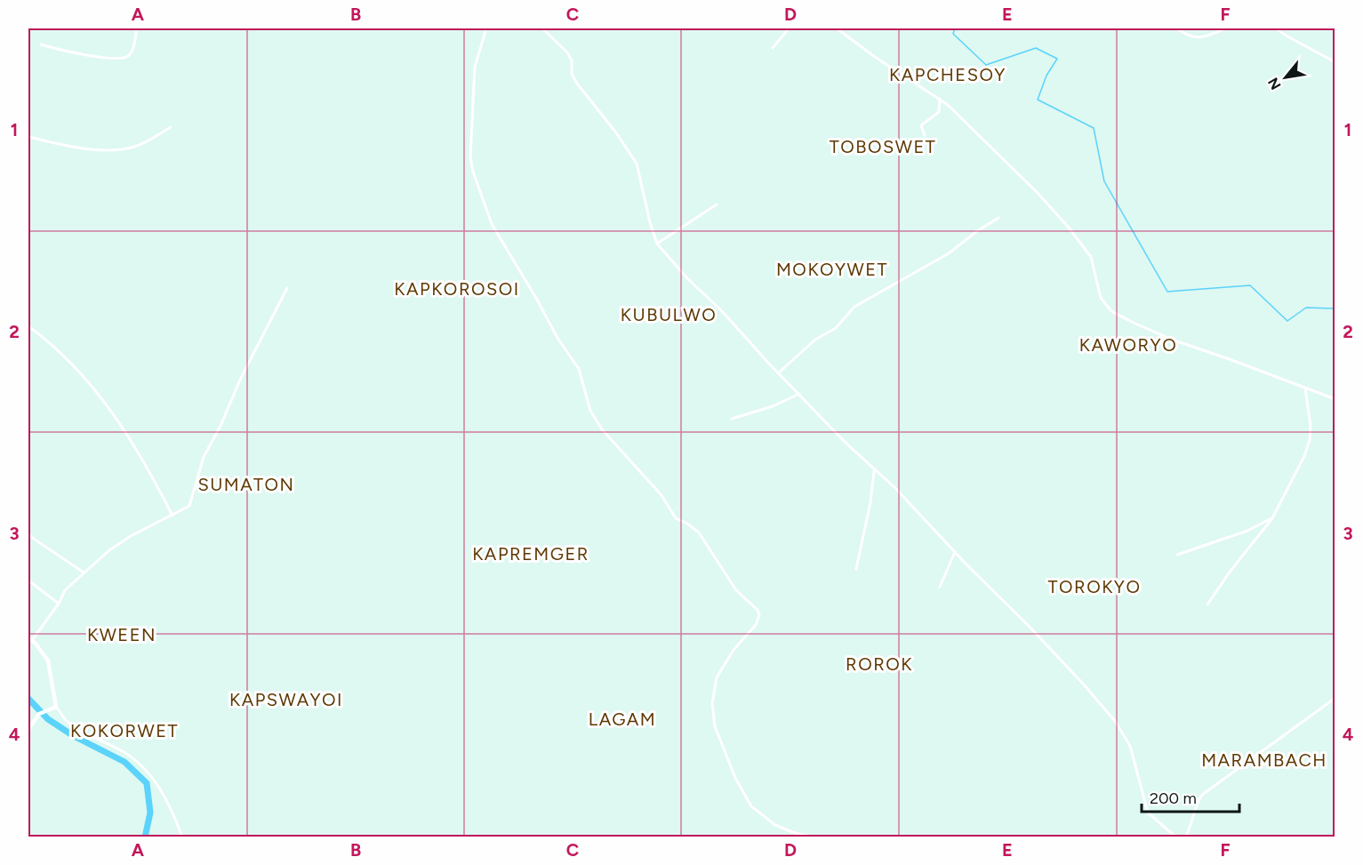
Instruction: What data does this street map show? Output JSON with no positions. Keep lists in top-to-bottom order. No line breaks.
{"districts":["KAPCHESOY","TOBOSWET","MOKOYWET","KAPKOROSOI","KUBULWO","KAWORYO","SUMATON","KAPREMGER","TOROKYO","KWEEN","ROROK","KAPSWAYOI","LAGAM","KOKORWET","MARAMBACH"],"scale_bar":"200 m","north":"bottom left","grid":{"columns":["A","B","C","D","E","F"],"rows":["1","2","3","4"]}}
